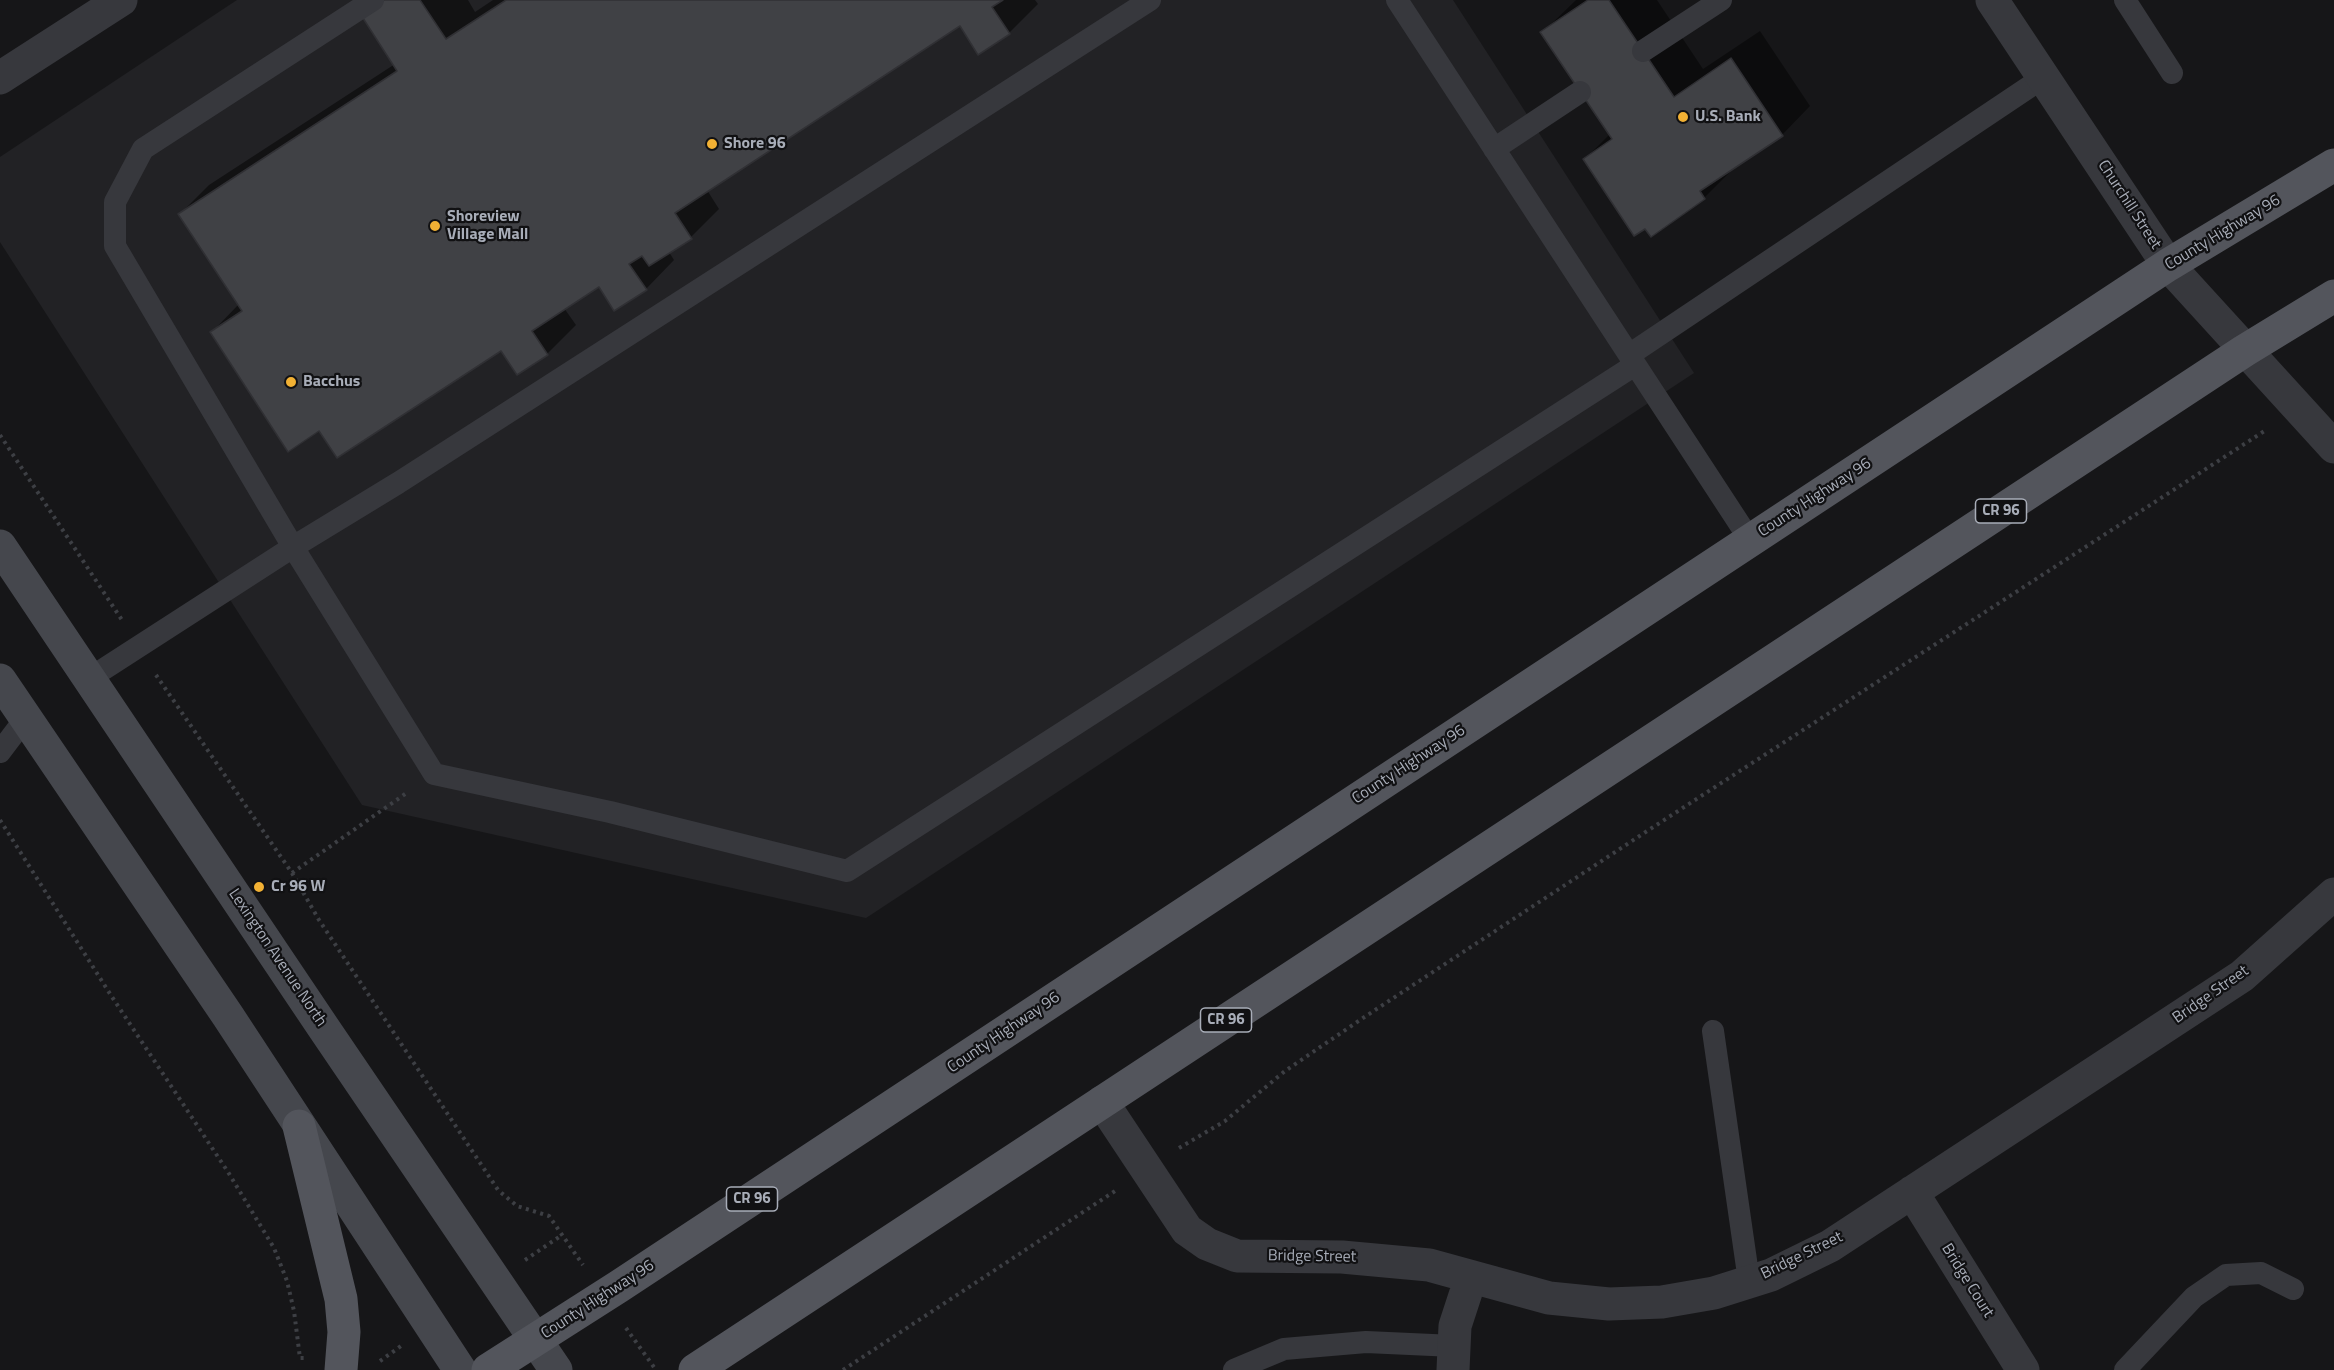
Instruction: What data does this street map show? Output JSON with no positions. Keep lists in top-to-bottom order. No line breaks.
{"streets":{"main road":["County Highway 96","CR 96","Lexington Avenue North"],"street":["Churchill Street","Bridge Street","Bridge Court"]},"crossings":[["Churchill Street","County Highway 96"],["Churchill Street","CR 96"],["County Highway 96","Lexington Avenue North"],["CR 96","Bridge Street"],["Bridge Street","Bridge Court"]],"places":["U.S. Bank","Shore 96","Shoreview Village Mall","Bacchus","Cr 96 W"]}
